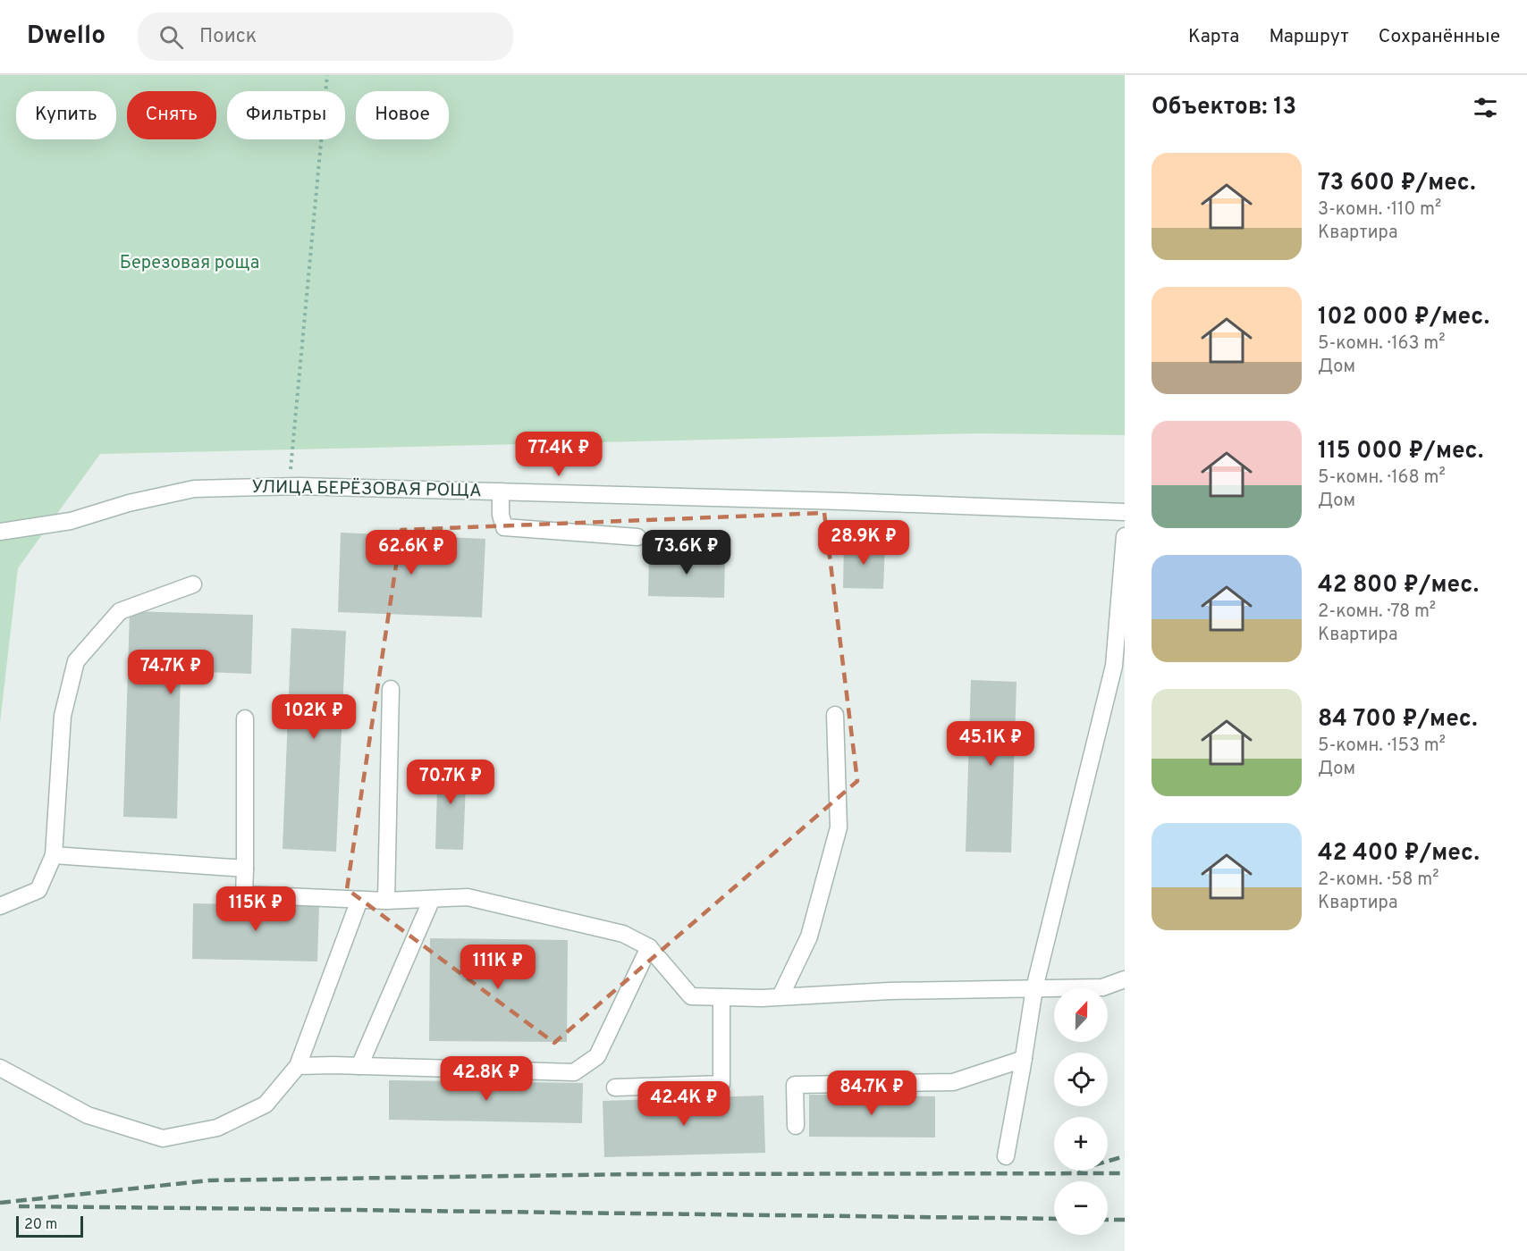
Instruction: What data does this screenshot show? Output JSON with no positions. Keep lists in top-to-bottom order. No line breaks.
{"streets":{"street":["УЛИЦА БЕРЁЗОВАЯ РОЩА"]},"parks":["Березовая роща"],"scale_bar":"20 m","north":"top","page":{"header":"Dwello","search":"Поиск","nav":["Карта","Маршрут","Сохранённые"],"heading":"Объектов: 13","chip":["Купить","Снять","Фильтры","Новое"],"list":[{"name":"73 600 ₽/мес.","note":"3-комн. · 110 m² · Квартира"},{"name":"102 000 ₽/мес.","note":"5-комн. · 163 m² · Дом"},{"name":"115 000 ₽/мес.","note":"5-комн. · 168 m² · Дом"},{"name":"42 800 ₽/мес.","note":"2-комн. · 78 m² · Квартира"},{"name":"84 700 ₽/мес.","note":"5-комн. · 153 m² · Дом"},{"name":"42 400 ₽/мес.","note":"2-комн. · 58 m² · Квартира"}],"price":["77.4K ₽","28.9K ₽","62.6K ₽","73.6K ₽","74.7K ₽","102K ₽","45.1K ₽","70.7K ₽","115K ₽","111K ₽","42.8K ₽","84.7K ₽","42.4K ₽"],"map_buttons":["+","−"],"scale":"20 m"}}
